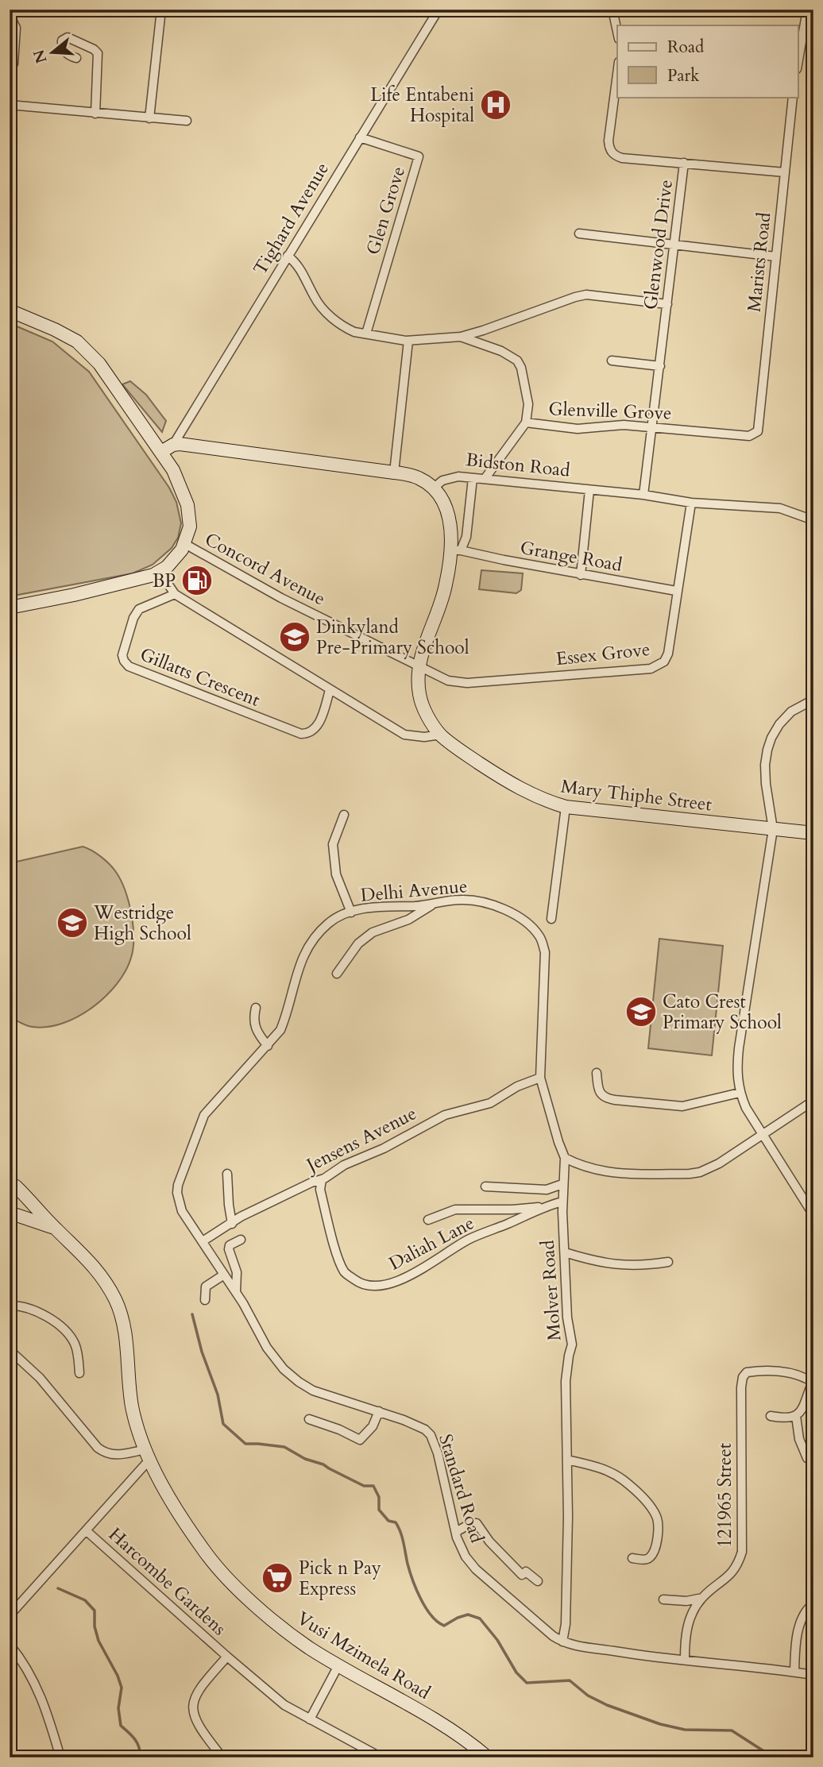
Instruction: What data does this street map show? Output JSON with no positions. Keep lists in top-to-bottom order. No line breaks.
{"streets":{"main road":["Mary Thiphe Street","Vusi Mzimela Road"],"street":["Glen Grove","Tighard Avenue","Glenwood Drive","Marists Road","Glenville Grove","Bidston Road","Grange Road","Concord Avenue","Essex Grove","Gillatts Crescent","Delhi Avenue","Jensens Avenue","Daliah Lane","Molver Road","Standard Road","121965 Street","Harcombe Gardens"]},"crossings":[["Glen Grove","Tighard Avenue"],["Glenwood Drive","Glenville Grove"],["Glenwood Drive","Bidston Road"],["Marists Road","Glenville Grove"],["Bidston Road","Essex Grove"],["Bidston Road","Mary Thiphe Street"],["Grange Road","Essex Grove"],["Grange Road","Mary Thiphe Street"],["Concord Avenue","Essex Grove"],["Concord Avenue","Mary Thiphe Street"],["Essex Grove","Mary Thiphe Street"],["Delhi Avenue","Molver Road"],["Delhi Avenue","Standard Road"],["Jensens Avenue","Daliah Lane"],["Jensens Avenue","Molver Road"],["Jensens Avenue","Standard Road"],["Daliah Lane","Molver Road"],["Molver Road","Standard Road"],["Standard Road","121965 Street"]],"places":{"hospital":["Life Entabeni Hospital"],"fuel station":["BP"],"school or university":["Dinkyland Pre-Primary School","Westridge High School","Cato Crest Primary School"],"supermarket":["Pick n Pay Express"]},"legend":["Road","Park"],"north":"left"}
